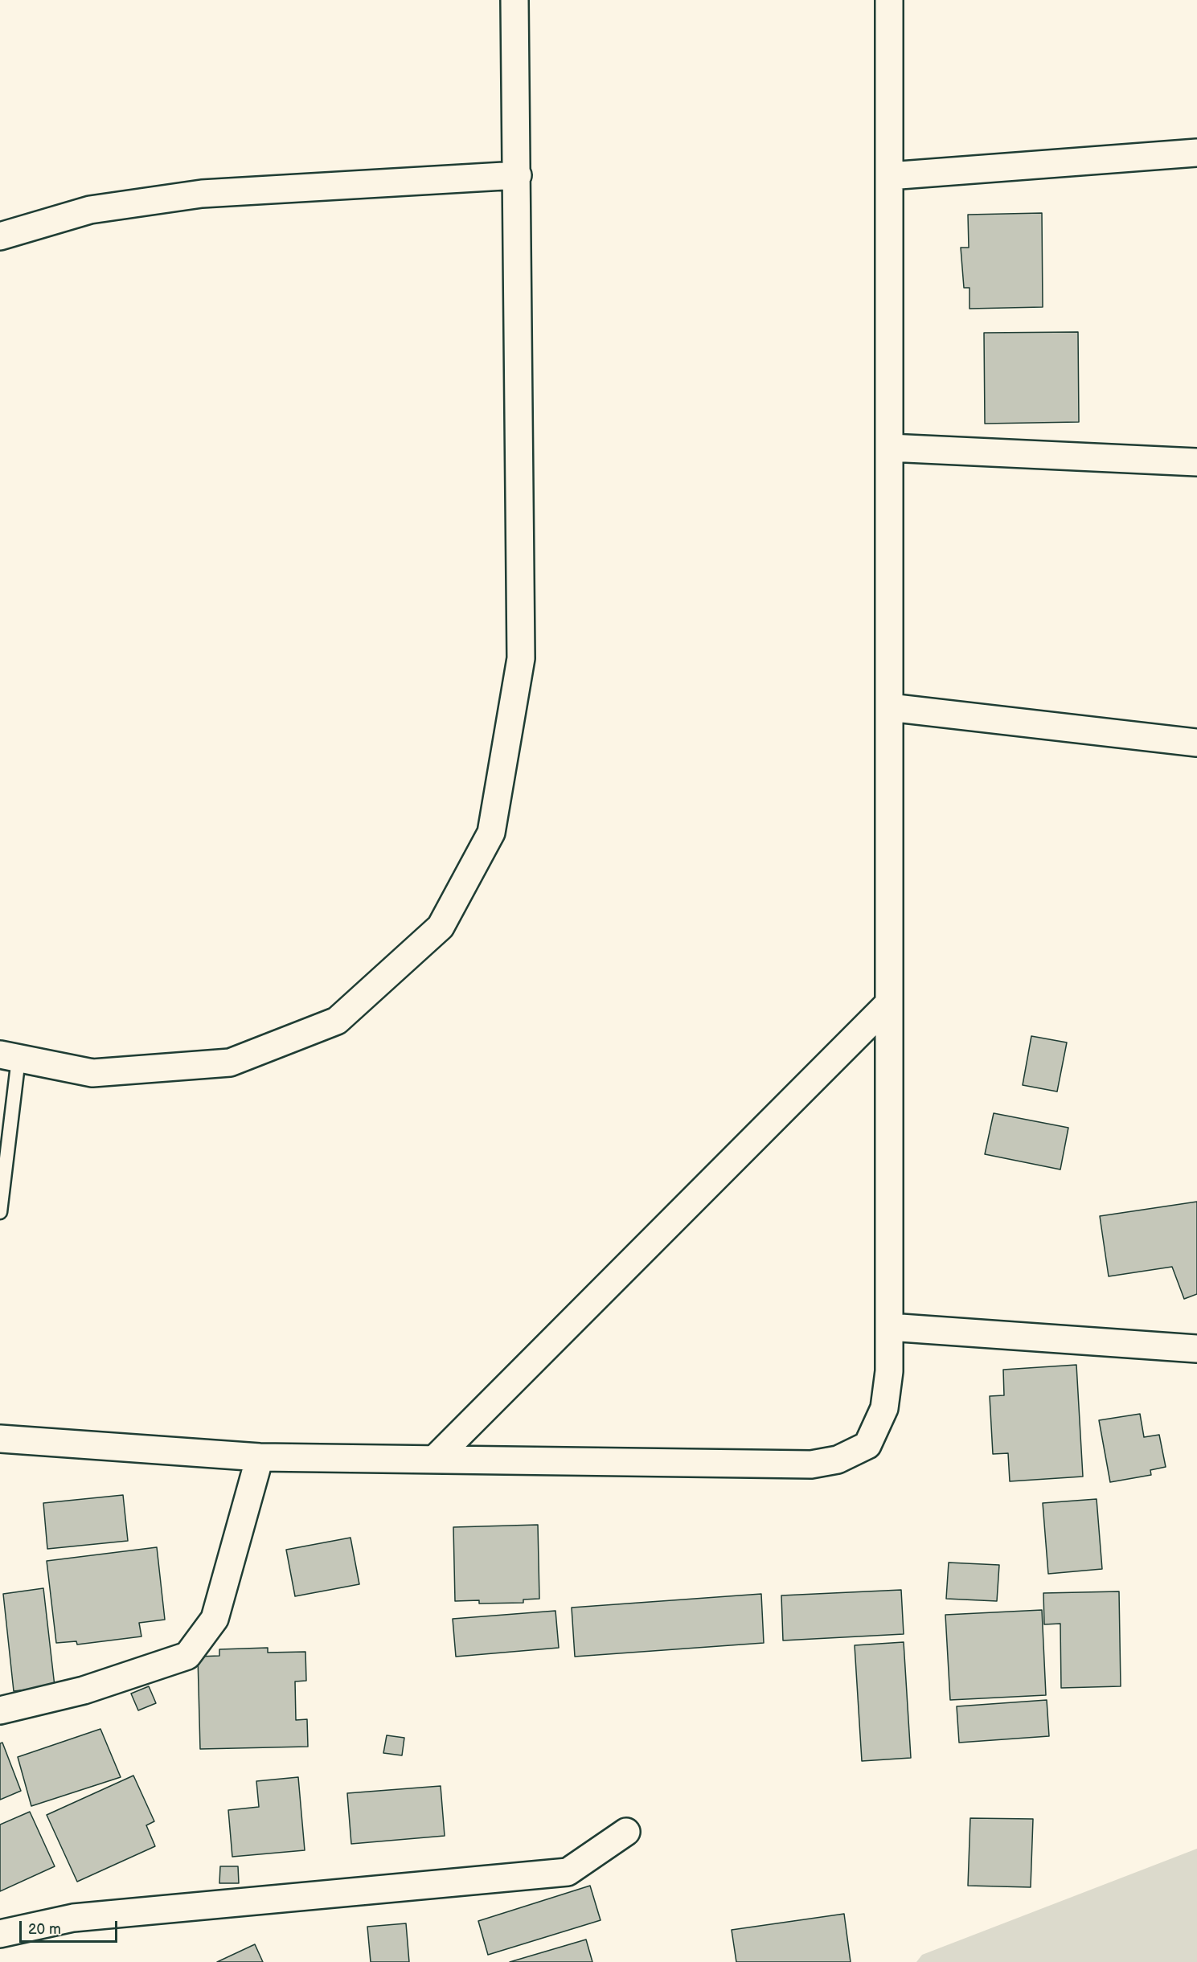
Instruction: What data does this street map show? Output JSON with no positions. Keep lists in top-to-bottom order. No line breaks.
{"scale_bar":"20 m"}
